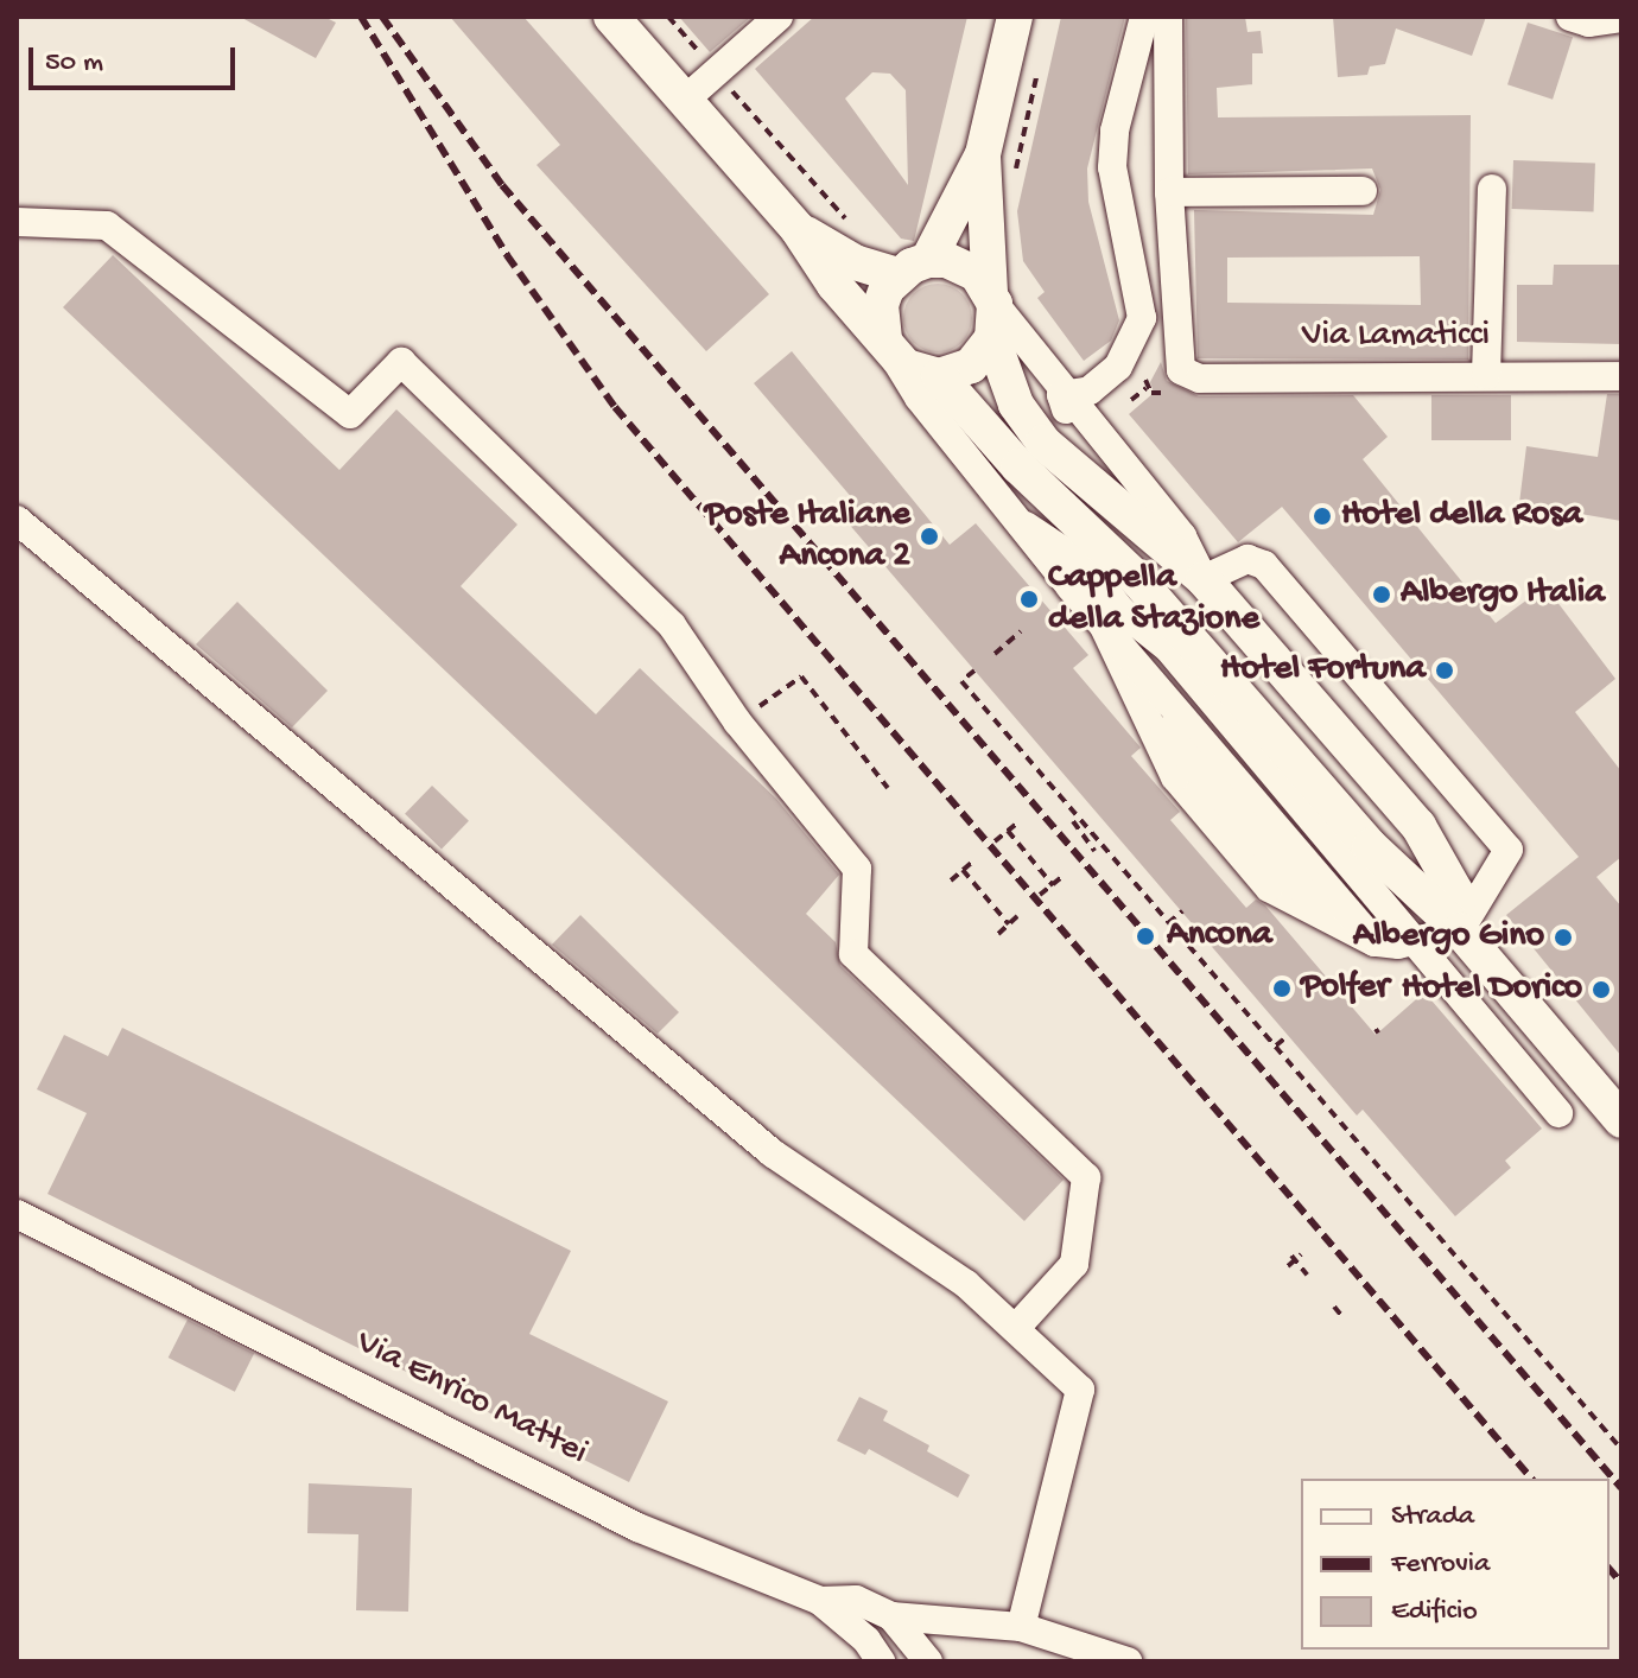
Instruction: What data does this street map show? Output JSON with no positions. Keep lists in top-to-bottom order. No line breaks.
{"streets":{"street":["Via Lamaticci","Via Enrico Mattei"]},"places":["Hotel della Rosa","Poste Italiane Ancona 2","Albergo Italia","Cappella della Stazione","Hotel Fortuna","Ancona","Albergo Gino","Polfer","Hotel Dorico"],"legend":["Strada","Ferrovia","Edificio"],"scale_bar":"50 m"}
